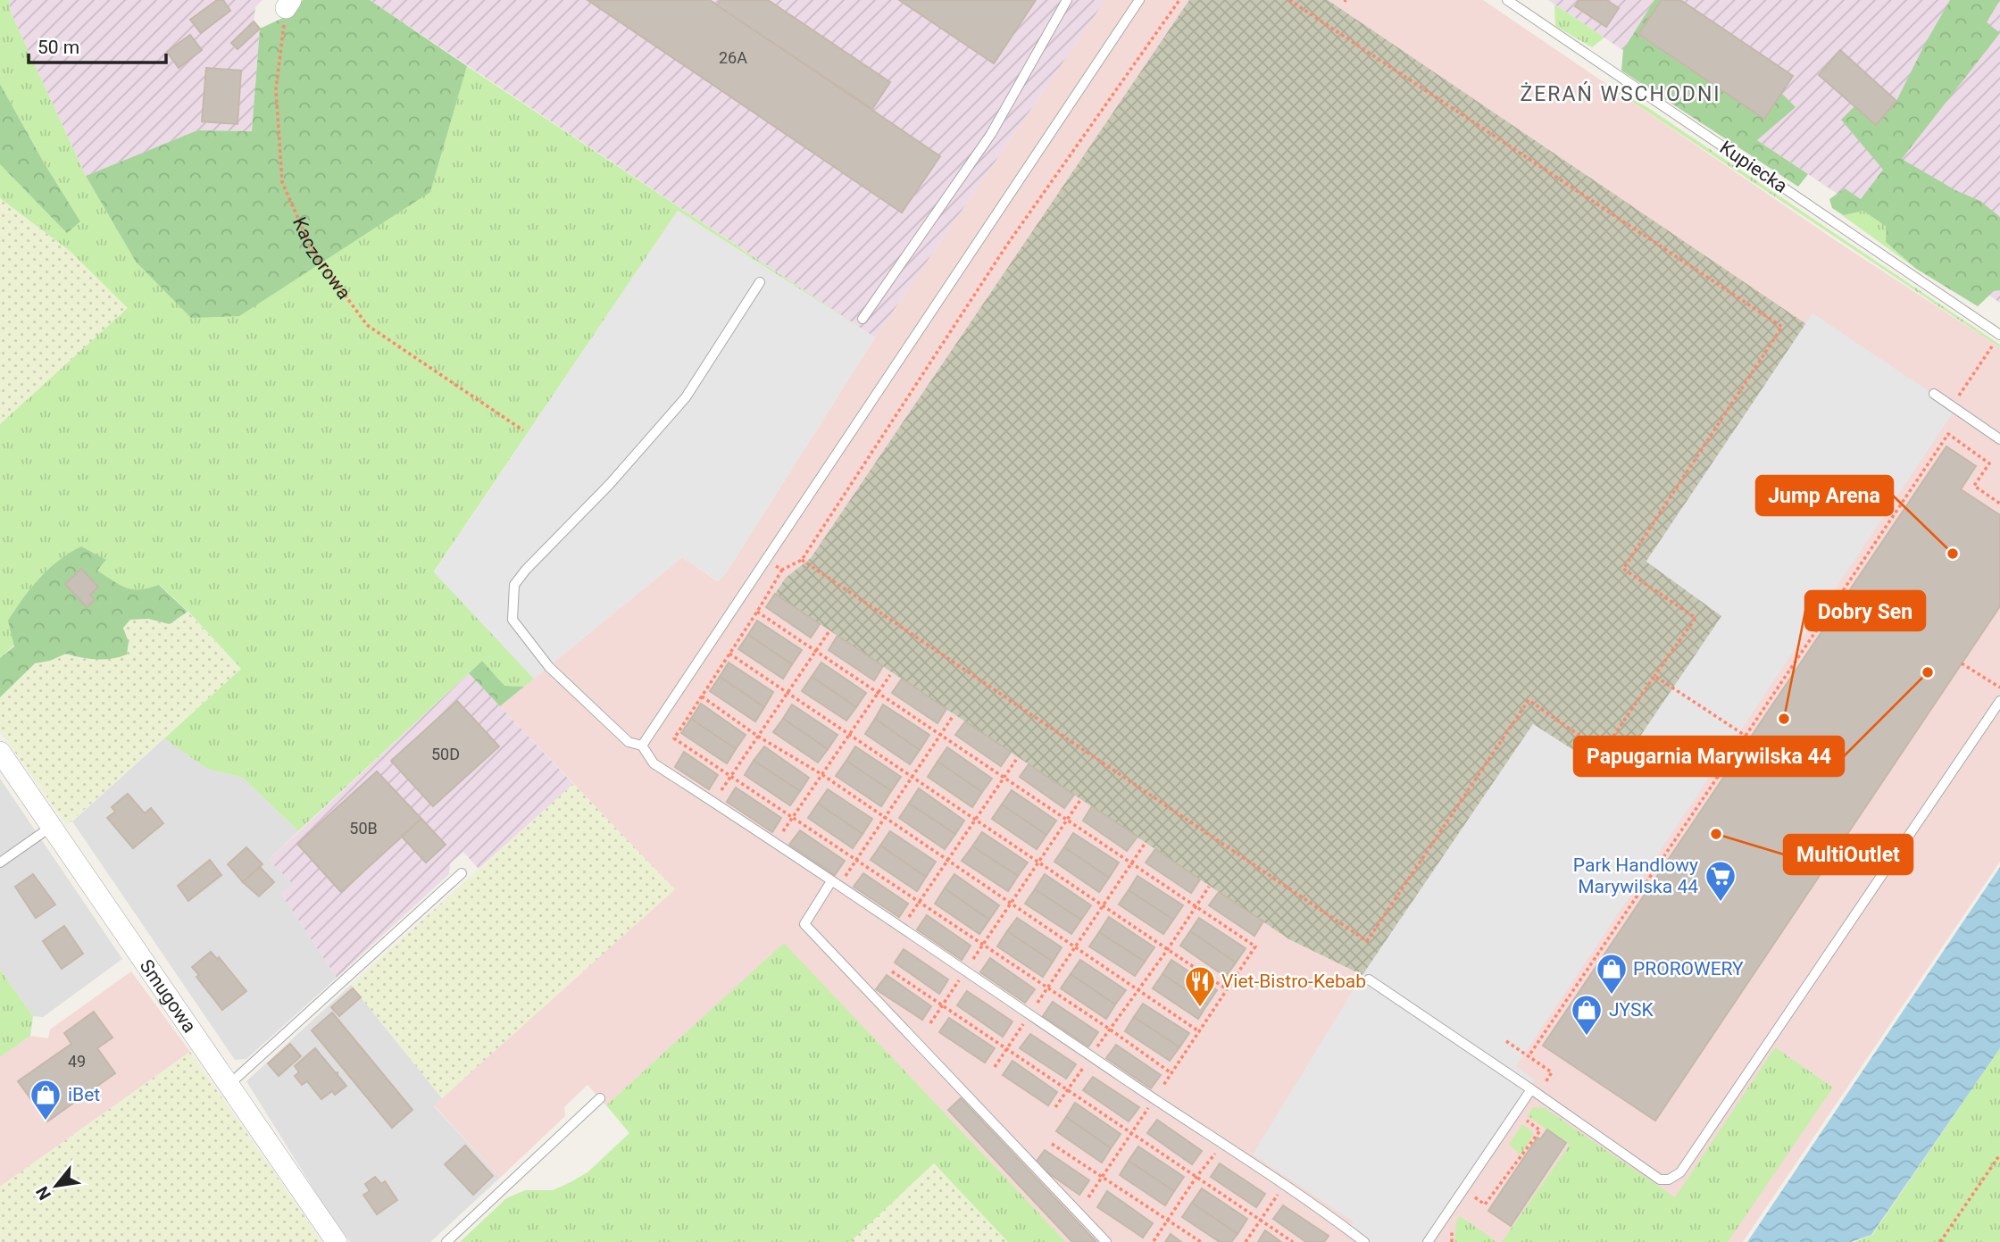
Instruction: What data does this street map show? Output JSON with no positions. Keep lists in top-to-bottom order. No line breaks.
{"streets":{"street":["Smugowa"],"lane":["Kupiecka"],"path":["Kaczorowa"]},"districts":["ŻERAŃ WSCHODNI"],"places":{"other":["Jump Arena","Papugarnia Marywilska 44","Dobry Sen","MultiOutlet"],"supermarket":["Park Handlowy Marywilska 44"],"shop":["PROROWERY","JYSK","iBet"],"restaurant":["Viet-Bistro-Kebab"]},"house_numbers":["26A","50D","50B","49"],"scale_bar":"50 m","north":"bottom left"}
